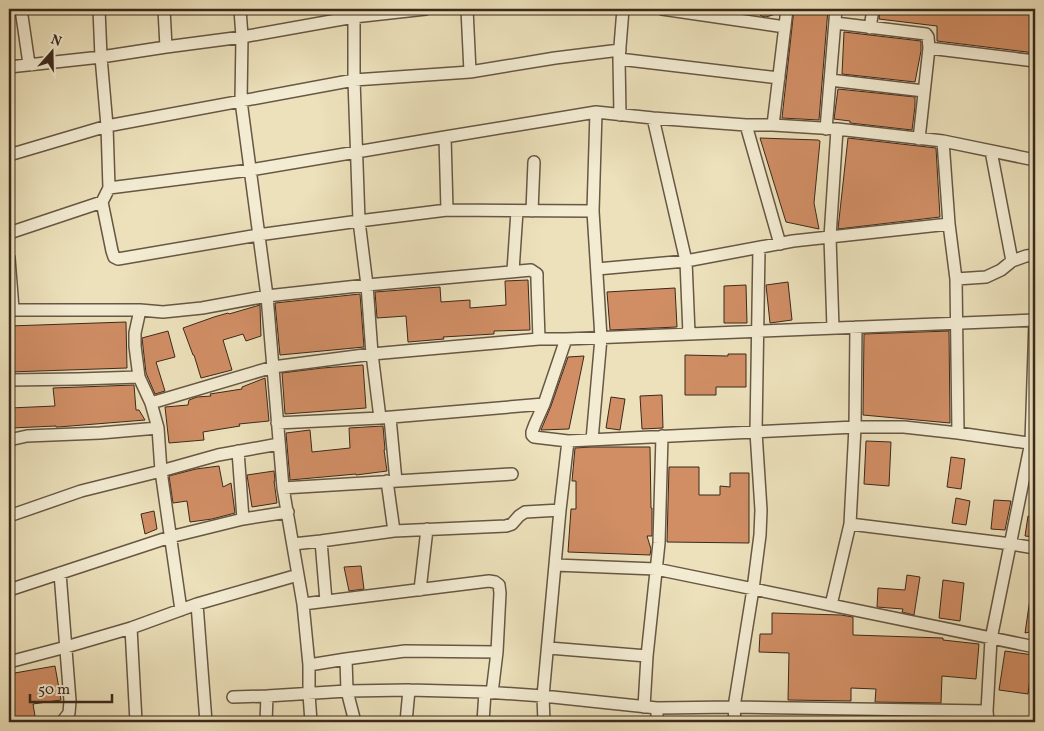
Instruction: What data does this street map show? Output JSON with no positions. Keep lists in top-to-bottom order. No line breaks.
{"scale_bar":"50 m","north":"top"}
